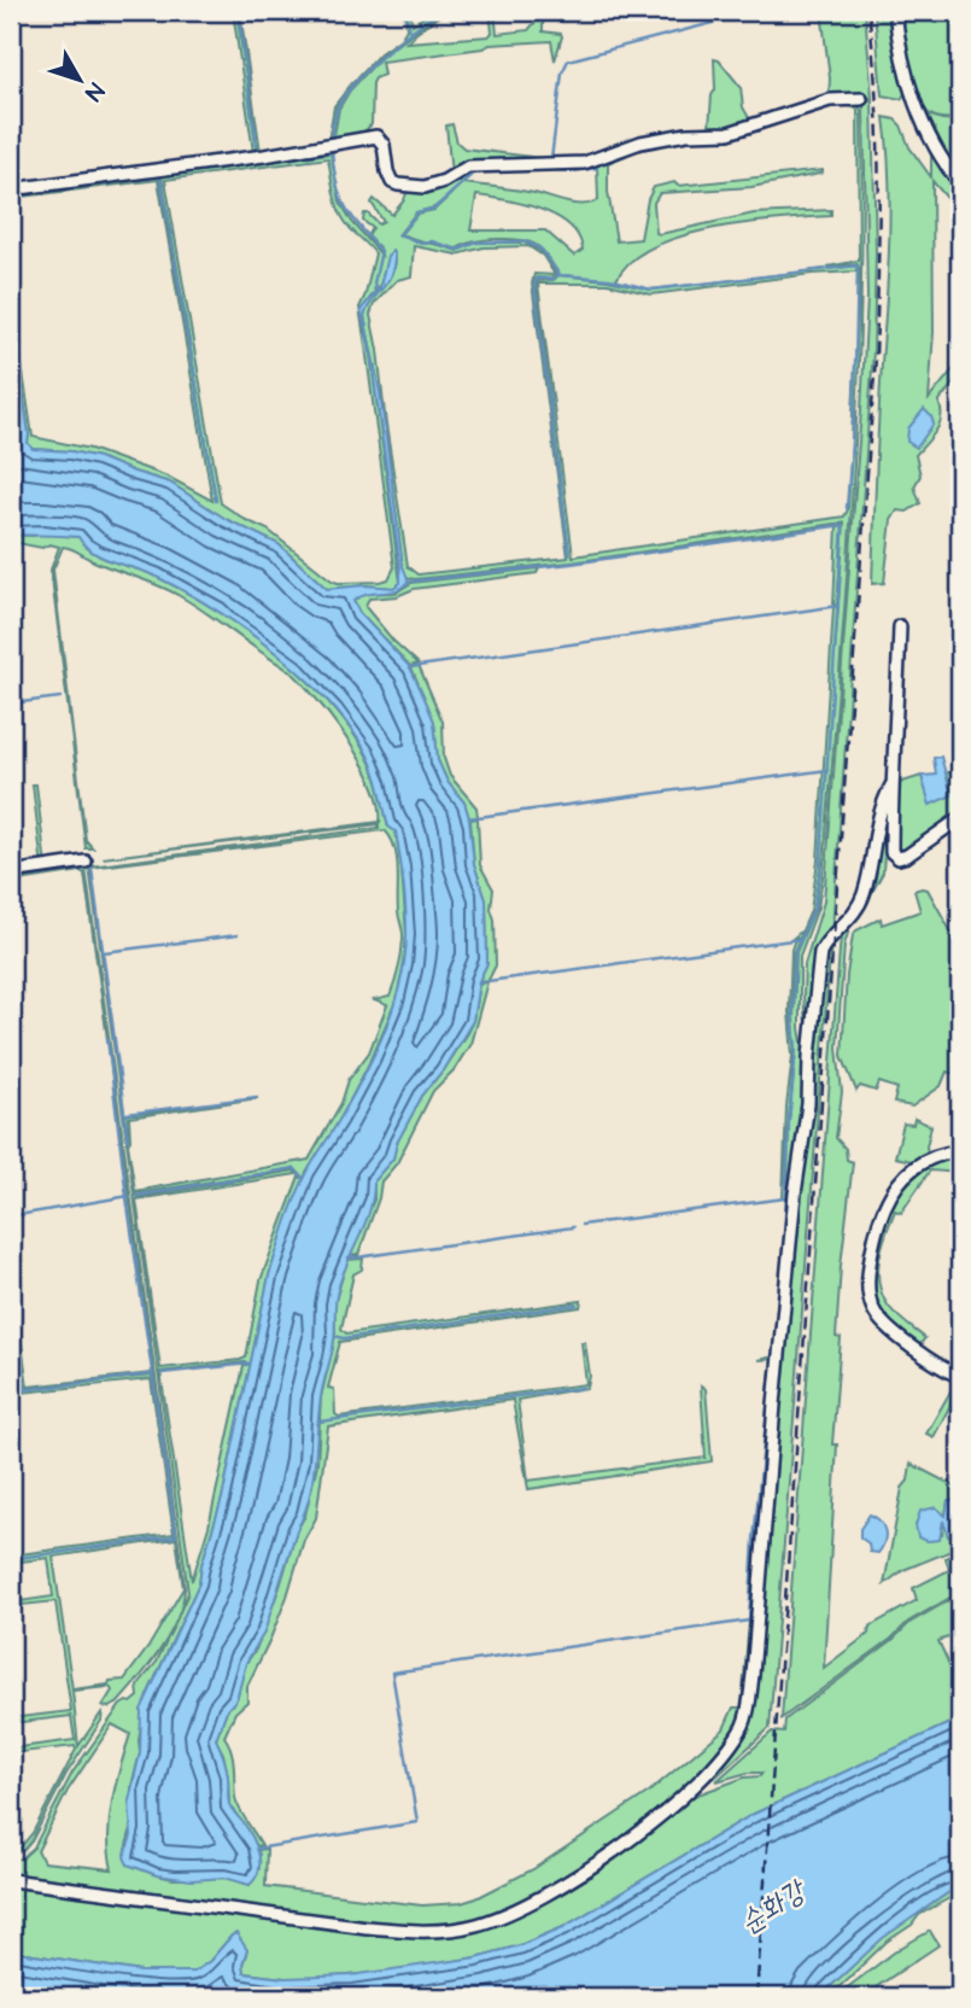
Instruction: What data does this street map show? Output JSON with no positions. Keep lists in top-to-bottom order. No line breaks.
{"water":["순화강"],"north":"bottom right"}
